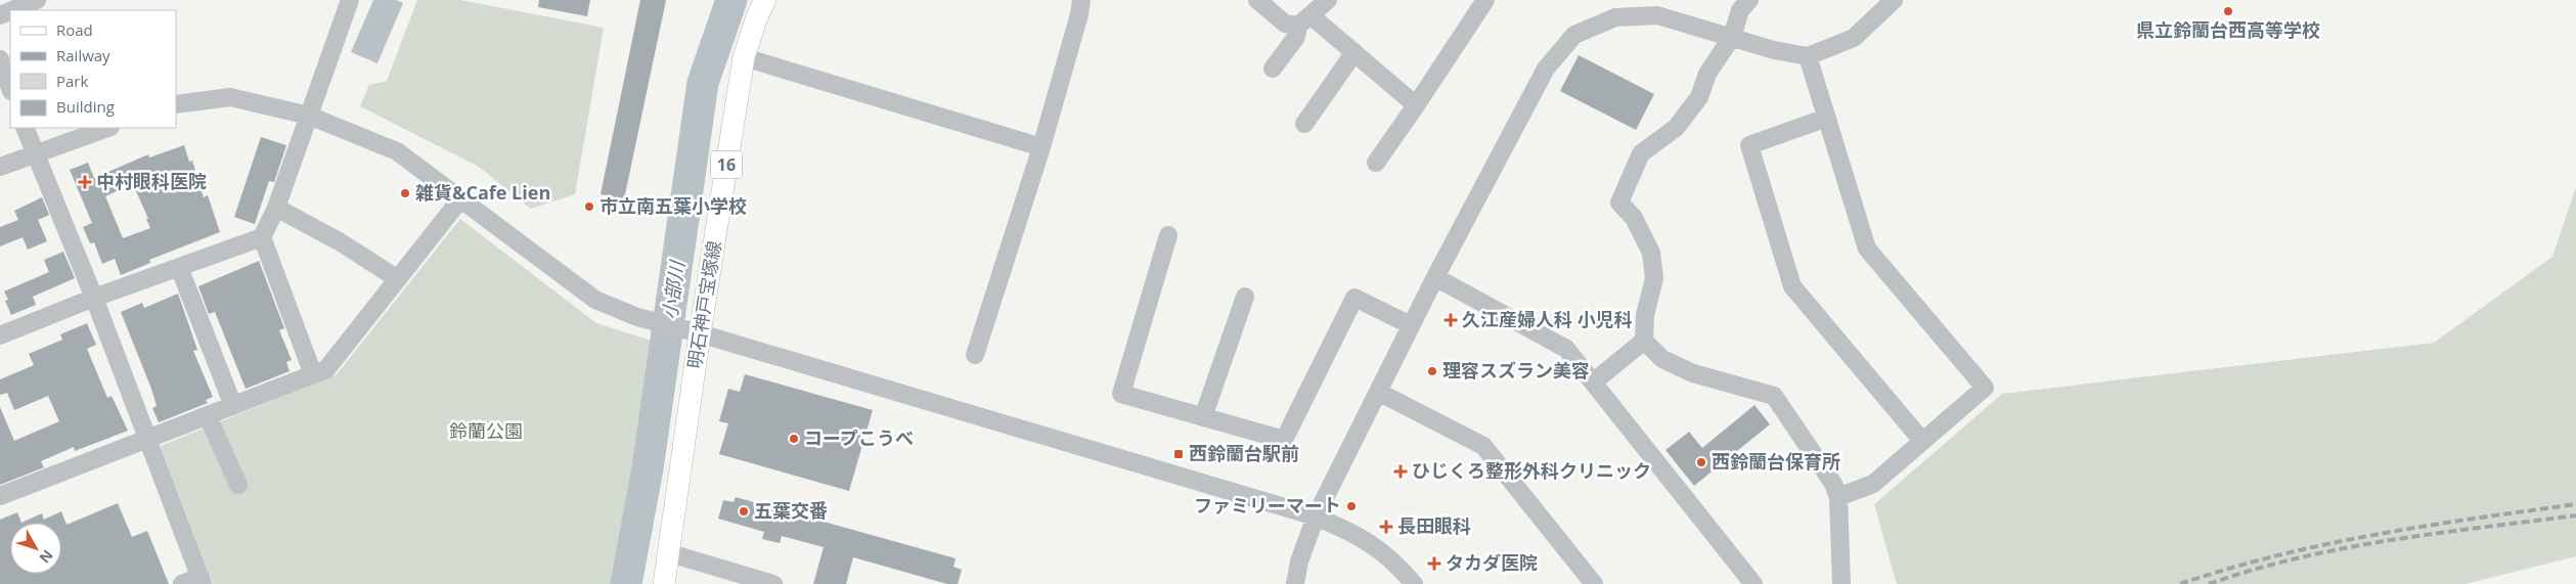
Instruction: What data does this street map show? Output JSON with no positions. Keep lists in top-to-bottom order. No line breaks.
{"streets":{"main road":["16","明石神戸宝塚線"]},"water":["小部川"],"parks":["鈴蘭公園"],"places":{"other":["県立鈴蘭台西高等学校","雑貨&Cafe Lien","市立南五葉小学校","理容スズラン美容","コープこうべ","西鈴蘭台保育所","ファミリーマート","五葉交番"],"health":["中村眼科医院","久江産婦人科 小児科","ひじくろ整形外科クリニック","長田眼科","タカダ医院"],"transit":["西鈴蘭台駅前"]},"legend":["Road","Railway","Park","Building"],"north":"bottom right"}
